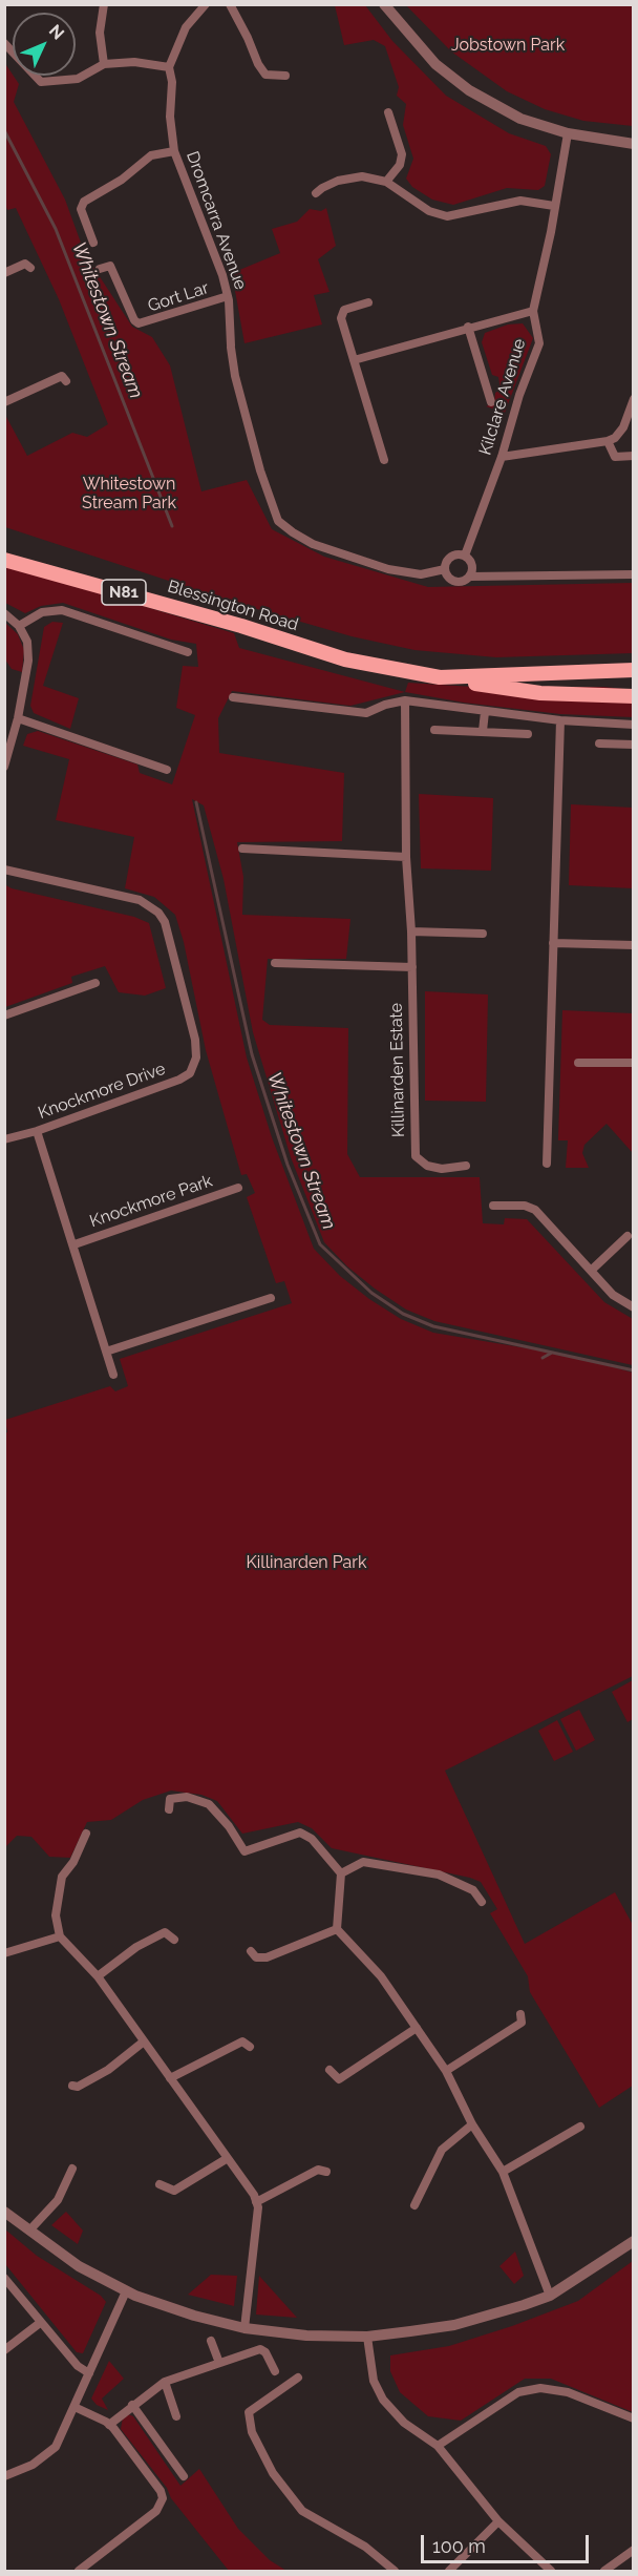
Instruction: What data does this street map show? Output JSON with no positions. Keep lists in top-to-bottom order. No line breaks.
{"streets":{"main road":["N81","Blessington Road"],"street":["Dromcarra Avenue","Gort Lar","Kilclare Avenue","Killinarden Estate","Knockmore Drive","Knockmore Park"]},"crossings":[["Dromcarra Avenue","Gort Lar"],["Dromcarra Avenue","Kilclare Avenue"],["Knockmore Drive","Knockmore Park"]],"water":["Whitestown Stream"],"parks":["Jobstown Park","Whitestown Stream Park","Killinarden Park"],"scale_bar":"100 m","north":"top right"}
